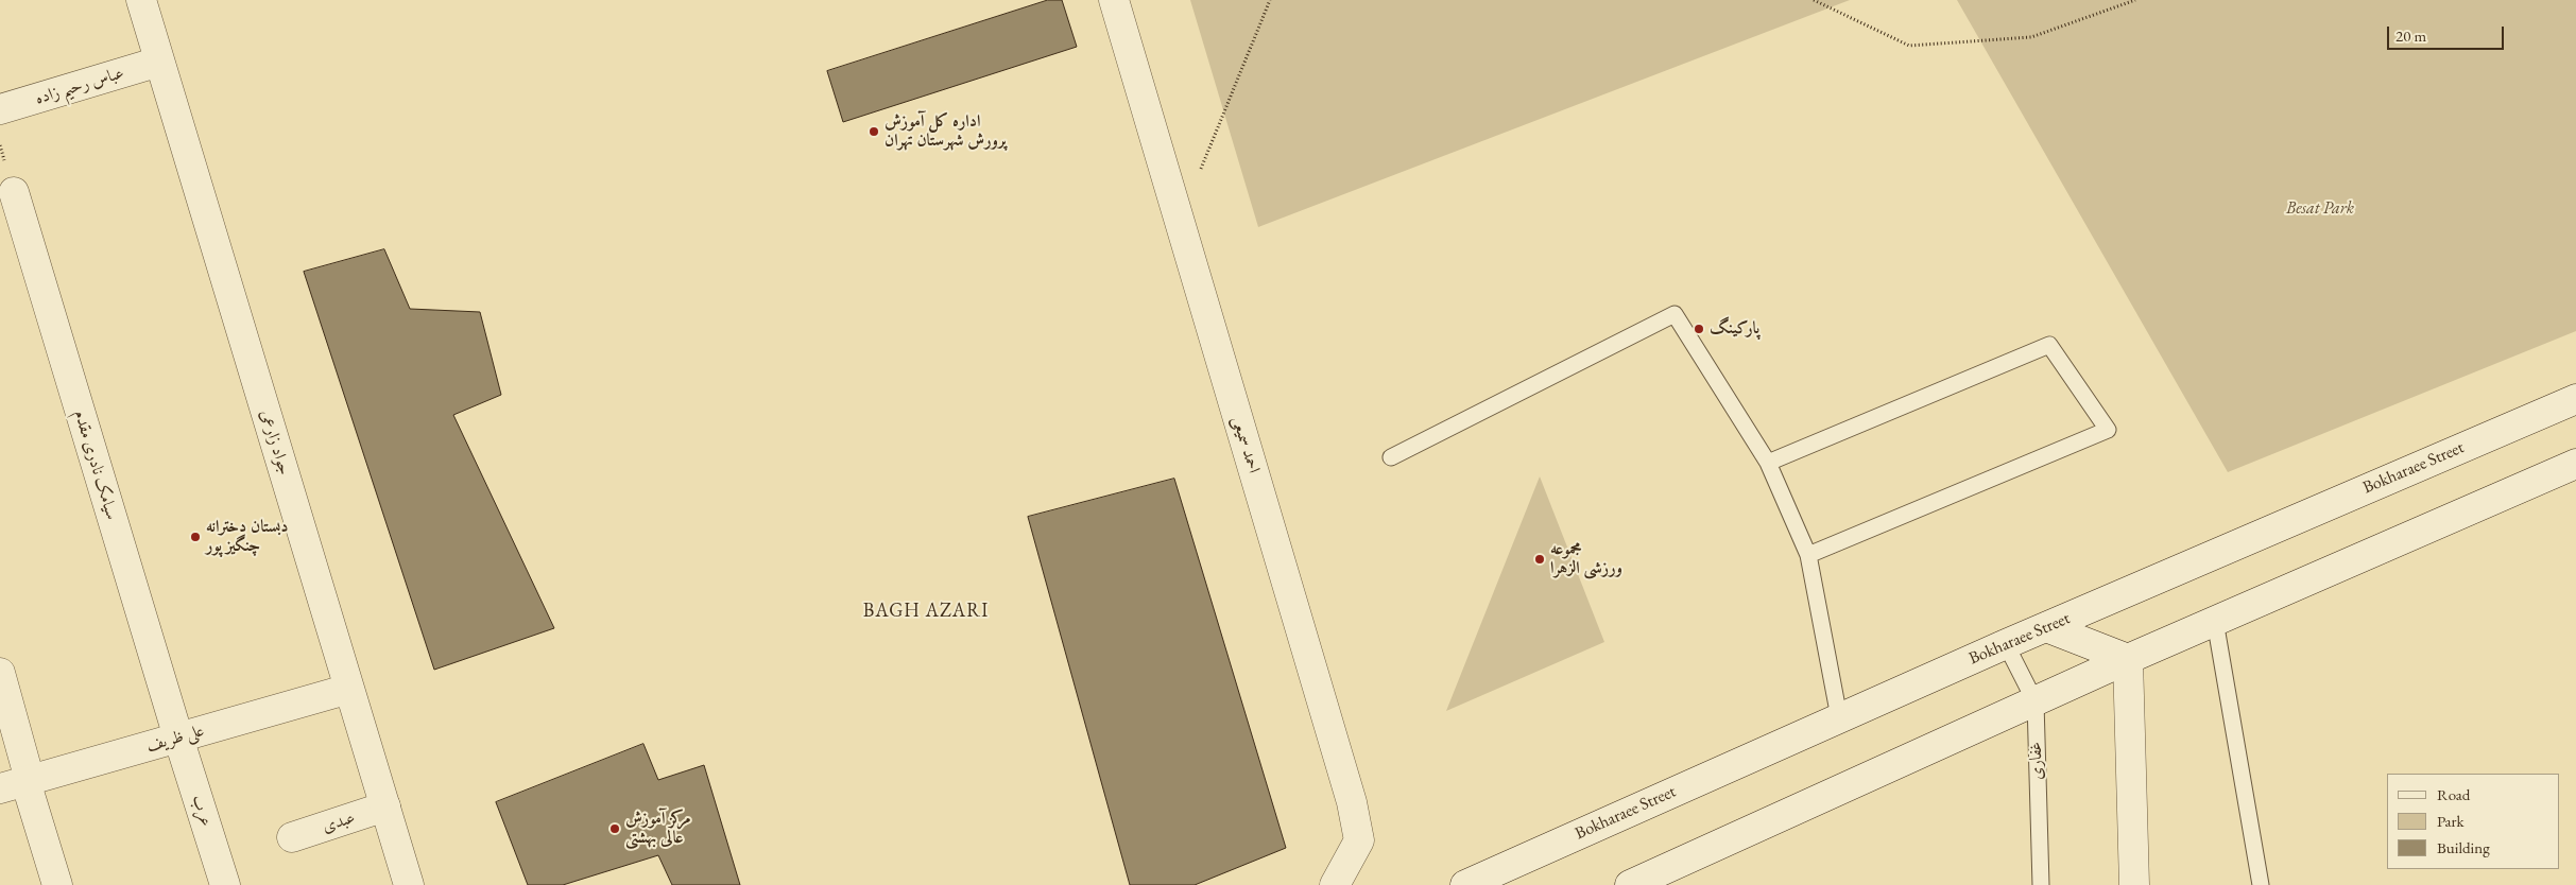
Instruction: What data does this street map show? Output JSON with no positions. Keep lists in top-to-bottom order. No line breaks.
{"streets":{"street":["عباس رحیم زاده","جواد زارعی","احمد سمیعی","سیامک نادری مقدم","Bokharaee Street","علی ظریف","عرب","عبدی"],"lane":["غفاری"]},"crossings":[["عباس رحیم زاده","جواد زارعی"],["جواد زارعی","علی ظریف"],["جواد زارعی","عبدی"],["سیامک نادری مقدم","علی ظریف"],["سیامک نادری مقدم","عرب"],["Bokharaee Street","غفاری"],["علی ظریف","عرب"]],"districts":["BAGH AZARI"],"parks":["Besat Park"],"places":["اداره کل آموزش پرورش شهرستان تهران","پارکینگ","دبستان دخترانه چنگیز پور","مجموعه ورزشی الزهرا","مرکز آموزش عالی بهشتی"],"legend":["Road","Park","Building"],"scale_bar":"20 m"}
